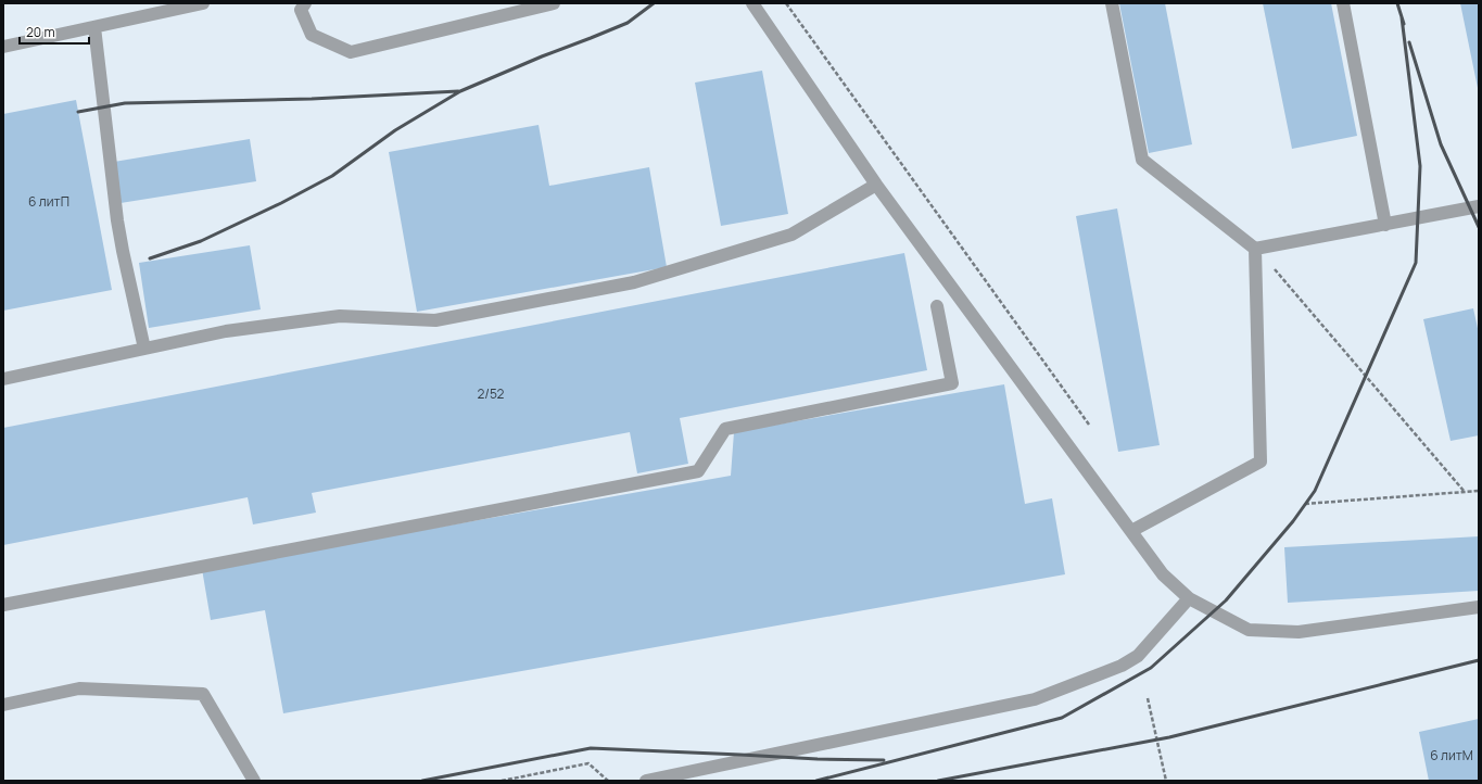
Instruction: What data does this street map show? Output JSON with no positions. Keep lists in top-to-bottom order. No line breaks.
{"house_numbers":["6 литП","2/52","6 литМ"],"scale_bar":"20 m"}
